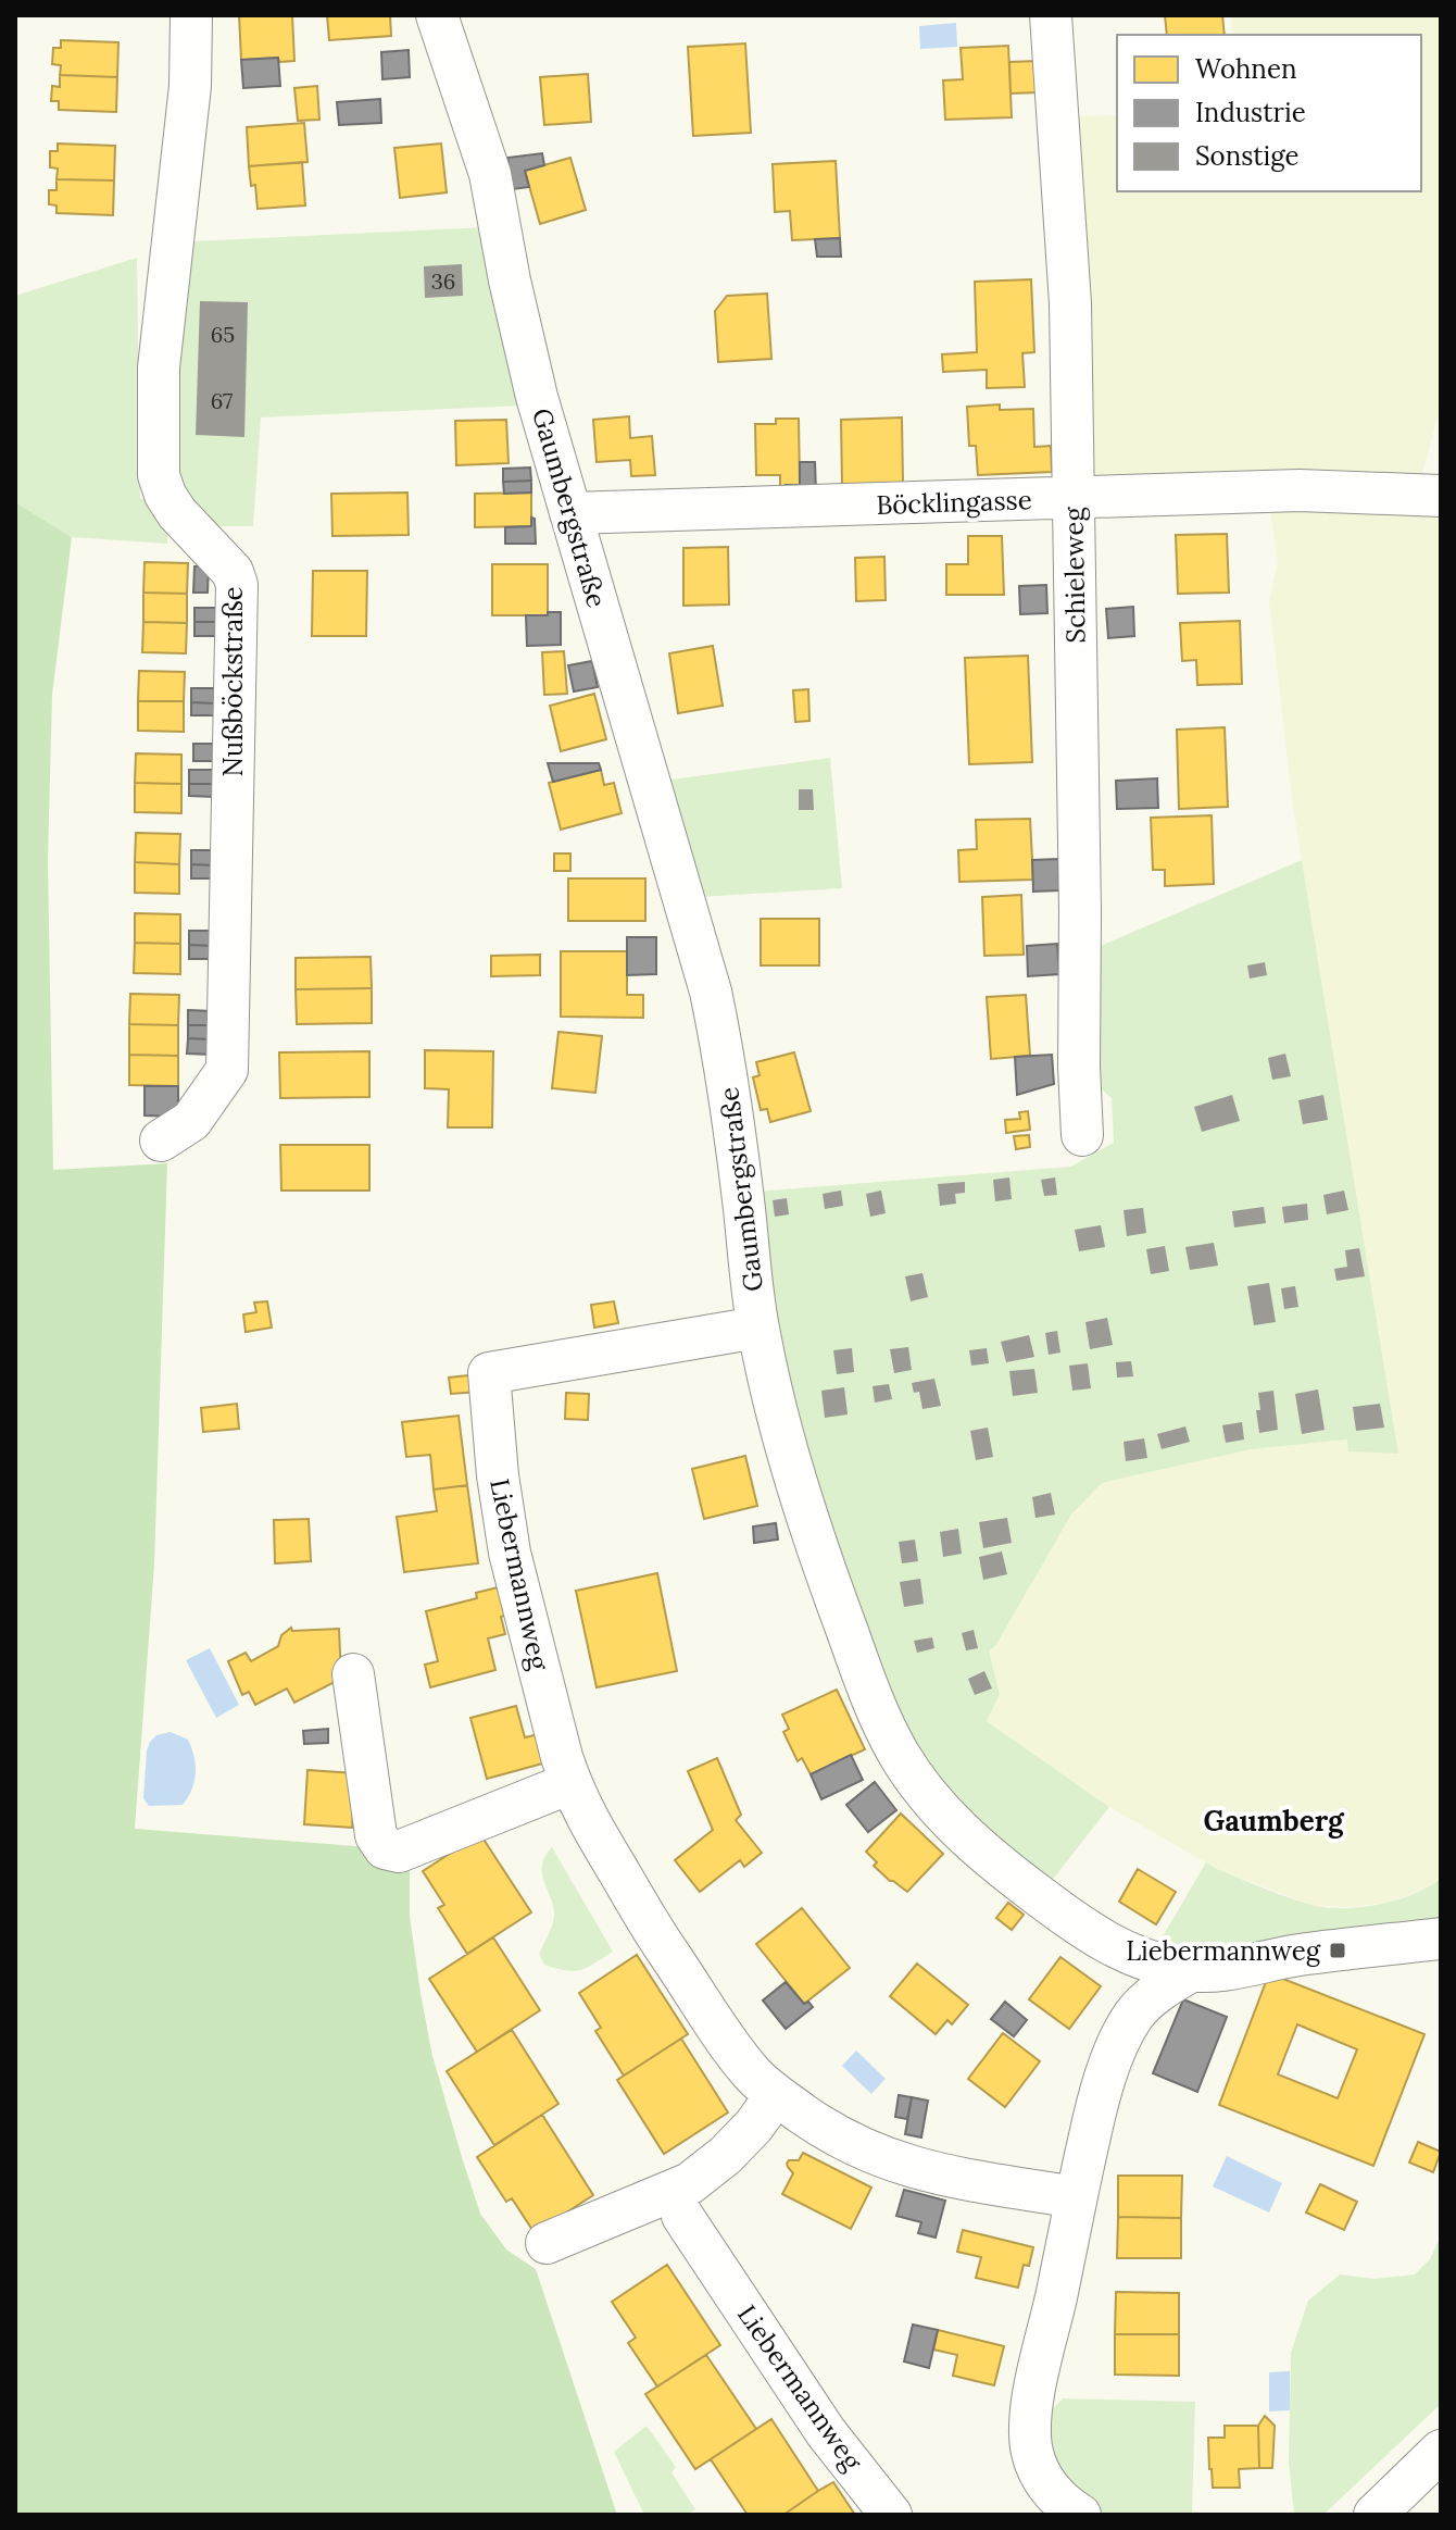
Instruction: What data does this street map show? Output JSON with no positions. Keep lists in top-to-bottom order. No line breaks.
{"streets":{"street":["Böcklingasse","Gaumbergstraße","Schieleweg","Nußböckstraße","Liebermannweg"]},"crossings":[["Böcklingasse","Gaumbergstraße"],["Böcklingasse","Schieleweg"],["Gaumbergstraße","Liebermannweg"]],"districts":["Gaumberg"],"places":{"transit":["Liebermannweg"]},"house_numbers":["36","65","67"],"legend":["Wohnen","Industrie","Sonstige"]}
